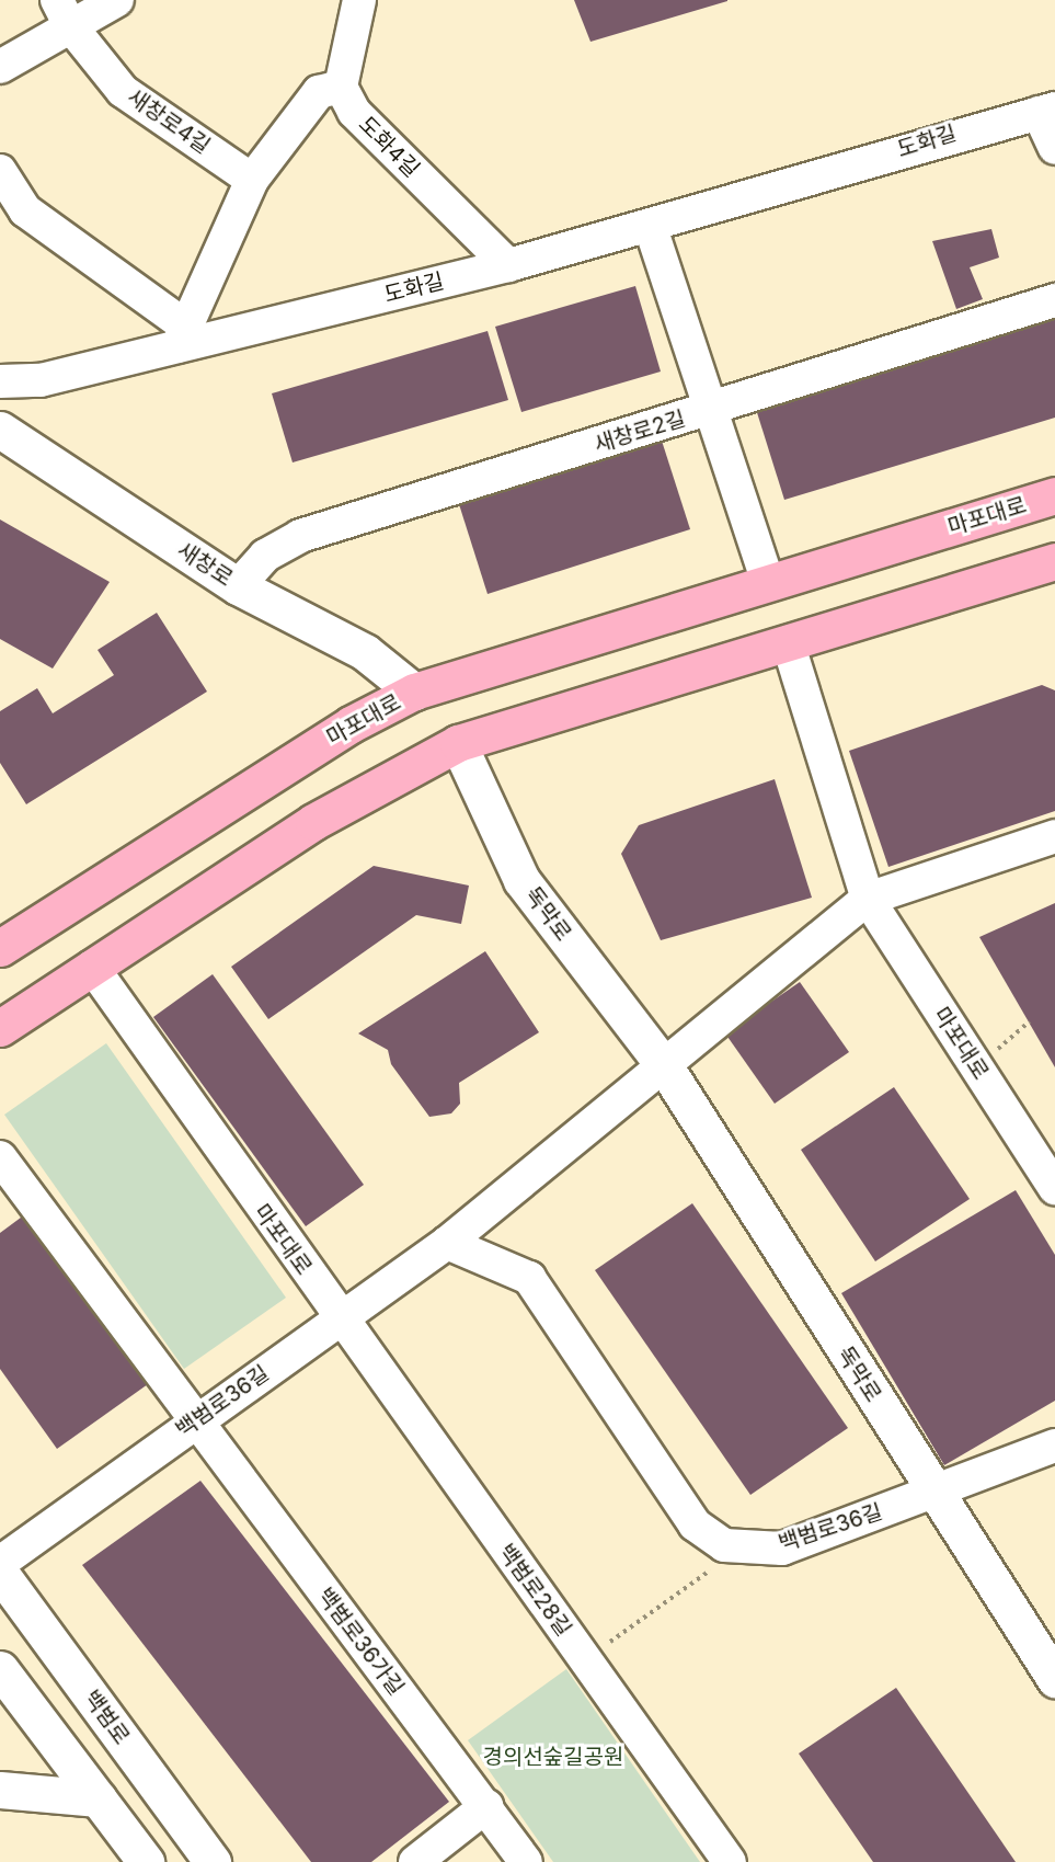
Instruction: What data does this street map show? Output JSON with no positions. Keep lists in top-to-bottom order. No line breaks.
{"streets":{"main road":["마포대로","새창로","독막로","백범로"],"street":["새창로4길","도화길","도화4길","새창로2길","백범로36길","백범로28길","백범로36가길"]},"crossings":[["도화길","도화4길"],["새창로2길","새창로"],["마포대로","새창로"],["마포대로","백범로36길"],["마포대로","백범로28길"],["독막로","백범로36길"],["백범로36길","백범로28길"],["백범로36길","백범로36가길"]],"parks":["경의선숲길공원"]}
